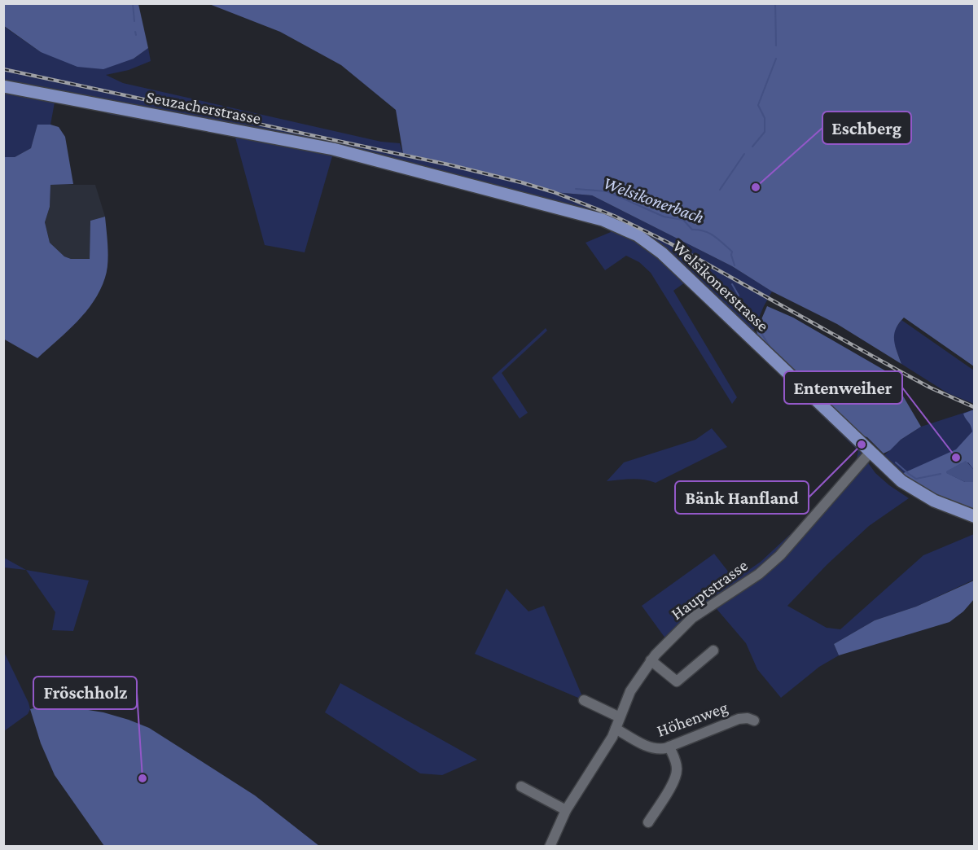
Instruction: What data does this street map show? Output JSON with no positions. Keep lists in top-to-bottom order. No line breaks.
{"streets":{"main road":["Seuzacherstrasse","Welsikonerstrasse"],"street":["Hauptstrasse","Höhenweg"]},"crossings":[["Seuzacherstrasse","Welsikonerstrasse"],["Welsikonerstrasse","Hauptstrasse"],["Hauptstrasse","Höhenweg"]],"water":["Welsikonerbach"],"places":["Eschberg","Bänk Hanfland","Entenweiher","Fröschholz"]}
